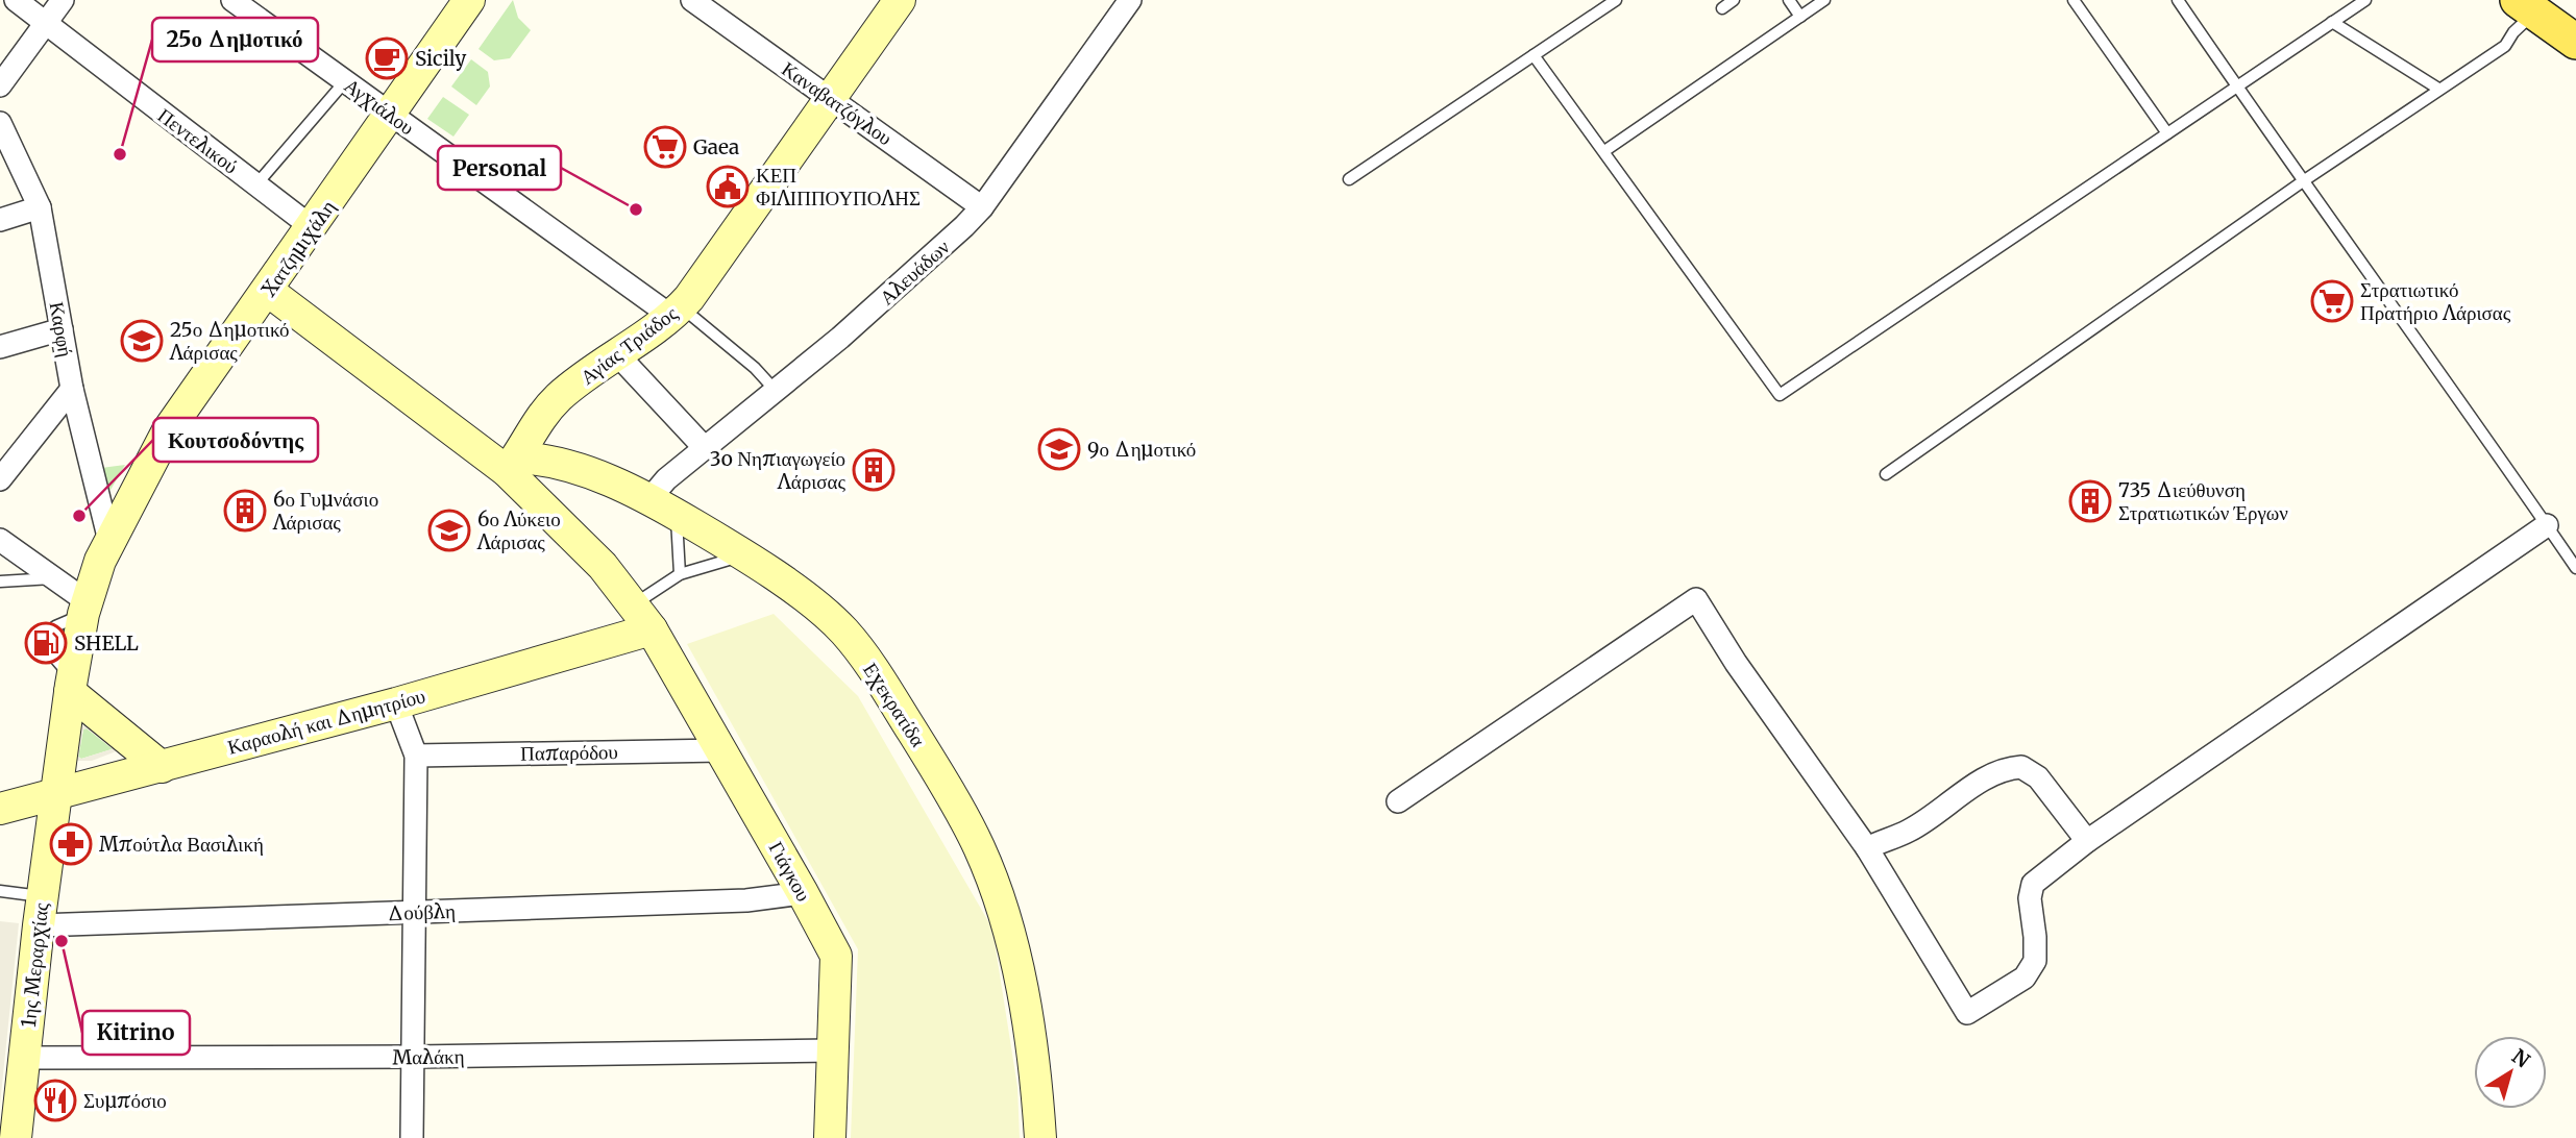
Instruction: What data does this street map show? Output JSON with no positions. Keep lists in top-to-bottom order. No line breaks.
{"streets":{"street":["Καναβατζόγλου","Αγχιάλου","Πεντελικού","Χατζημιχάλη","Αλευάδων","Καρφή","Αγίας Τριάδος","Εχεκρατίδα","Καραολή και Δημητρίου","Παπαρόδου","Γιάγκου","Δούβλη","1ης Μεραρχίας","Μαλάκη"]},"crossings":[["Καναβατζόγλου","Αλευάδων"],["Καναβατζόγλου","Αγίας Τριάδος"],["Αγχιάλου","Χατζημιχάλη"],["Αγχιάλου","Αγίας Τριάδος"],["Πεντελικού","Χατζημιχάλη"],["Χατζημιχάλη","Καρφή"],["Χατζημιχάλη","Καραολή και Δημητρίου"],["Χατζημιχάλη","Γιάγκου"],["Χατζημιχάλη","1ης Μεραρχίας"],["Αλευάδων","Εχεκρατίδα"],["Αγίας Τριάδος","Εχεκρατίδα"],["Αγίας Τριάδος","Γιάγκου"],["Εχεκρατίδα","Γιάγκου"],["Καραολή και Δημητρίου","Γιάγκου"],["Καραολή και Δημητρίου","1ης Μεραρχίας"],["Παπαρόδου","Γιάγκου"],["Γιάγκου","Δούβλη"],["Γιάγκου","Μαλάκη"],["Δούβλη","1ης Μεραρχίας"],["1ης Μεραρχίας","Μαλάκη"]],"places":{"cafe":["Sicily"],"supermarket":["Gaea","Στρατιωτικό Πρατήριο Λάρισας"],"other":["25ο Δημοτικό","Personal","Κουτσοδόντης","Kitrino"],"public building":["ΚΕΠ ΦΙΛΙΠΠΟΥΠΟΛΗΣ"],"school or university":["25ο Δημοτικό Λάρισας","9ο Δημοτικό","6ο Λύκειο Λάρισας"],"building":["3o Νηπιαγωγείο Λάρισας","735 Διεύθυνση Στρατιωτικών Έργων","6ο Γυμνάσιο Λάρισας"],"fuel station":["SHELL"],"pharmacy":["Μπούτλα Βασιλική"],"restaurant":["Συμπόσιο"]},"north":"top right"}
